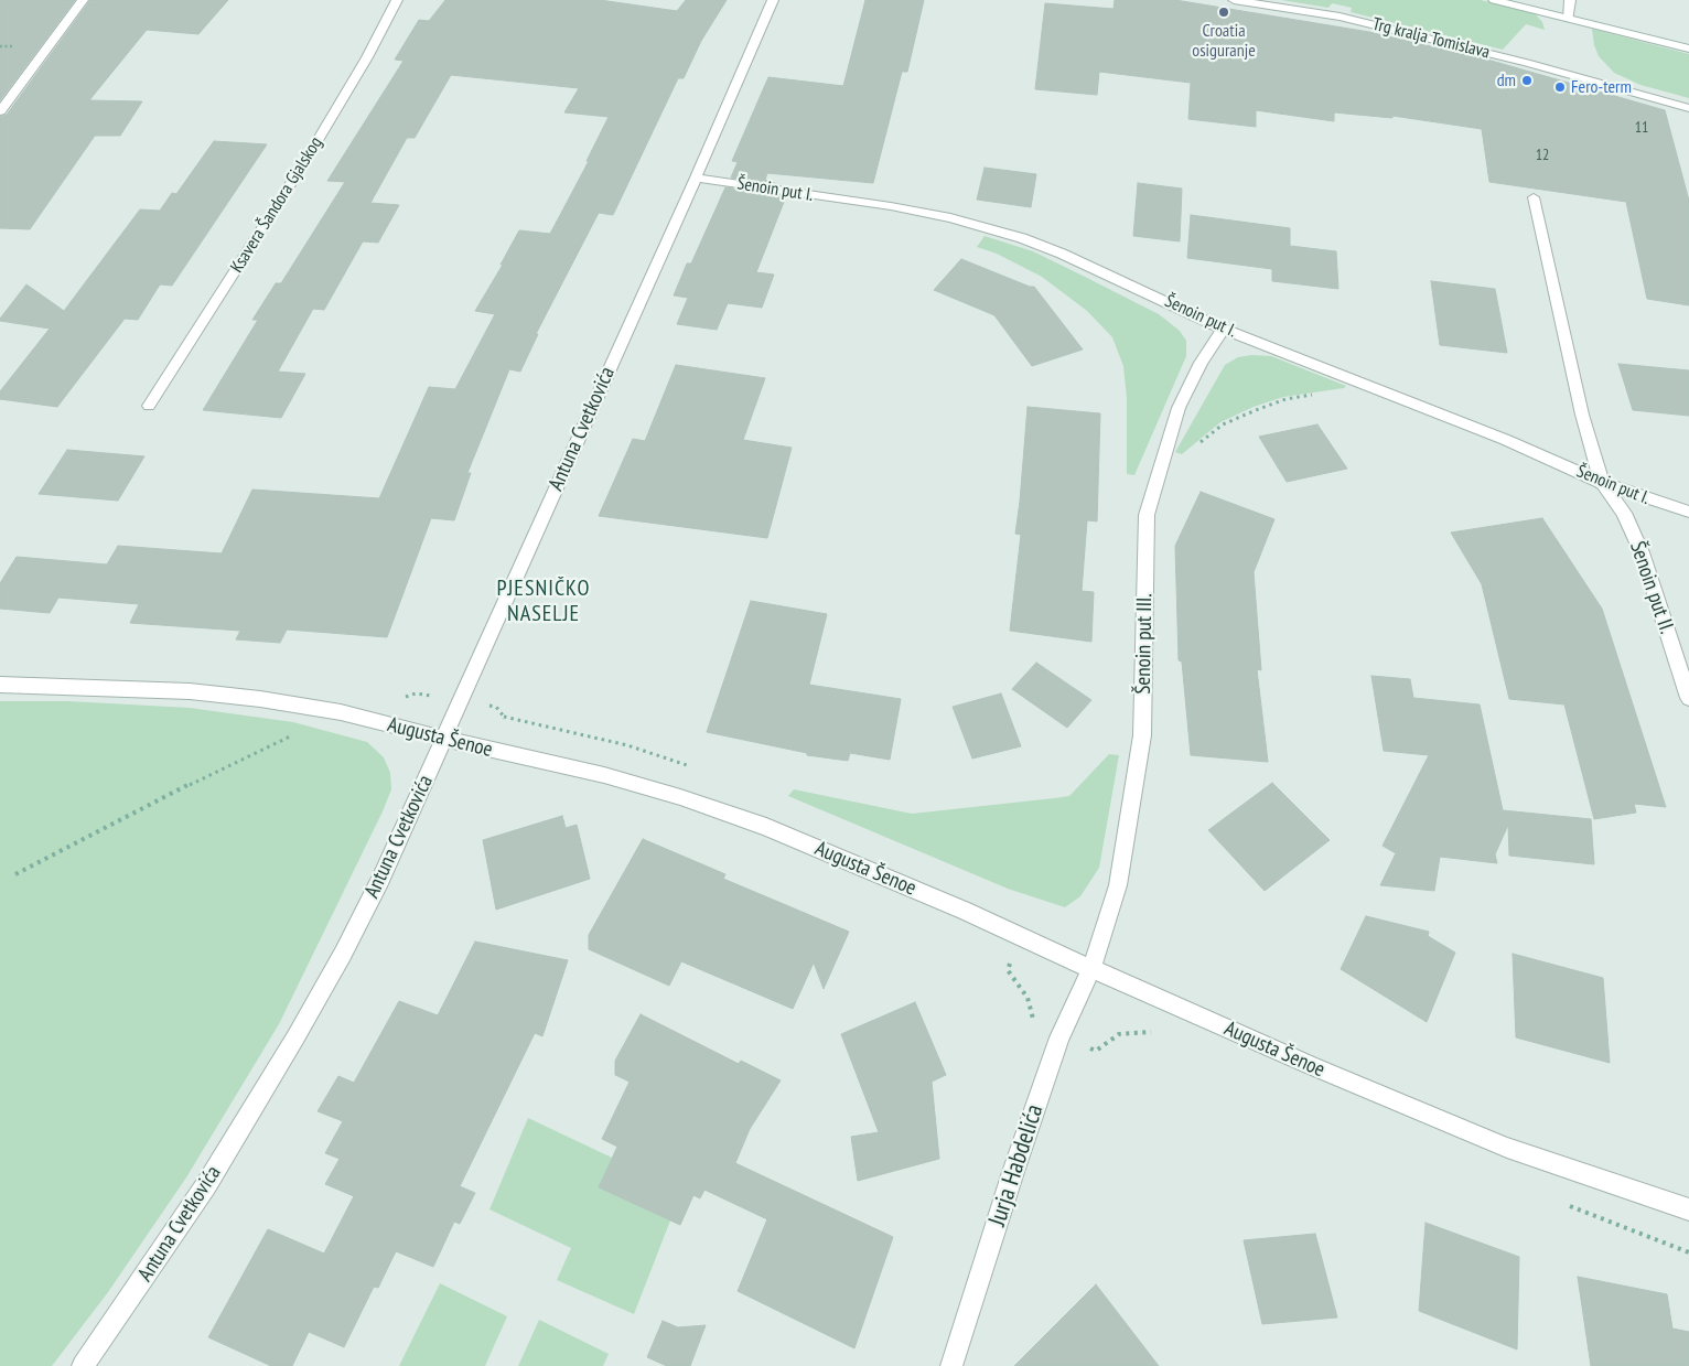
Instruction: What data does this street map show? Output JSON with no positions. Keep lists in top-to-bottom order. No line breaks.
{"streets":{"street":["Trg kralja Tomislava","Šenoin put I.","Ksavera Šandora Gjalskog","Antuna Cvetkovića","Šenoin put II.","Šenoin put III.","Augusta Šenoe","Jurja Habdelića"]},"crossings":[["Šenoin put I.","Antuna Cvetkovića"],["Šenoin put I.","Šenoin put II."],["Šenoin put I.","Šenoin put III."],["Antuna Cvetkovića","Augusta Šenoe"],["Šenoin put III.","Augusta Šenoe"],["Šenoin put III.","Jurja Habdelića"],["Augusta Šenoe","Jurja Habdelića"]],"districts":["PJESNIČKO NASELJE"],"places":["Croatia osiguranje","dm","Fero-term"],"house_numbers":["11","12"]}
